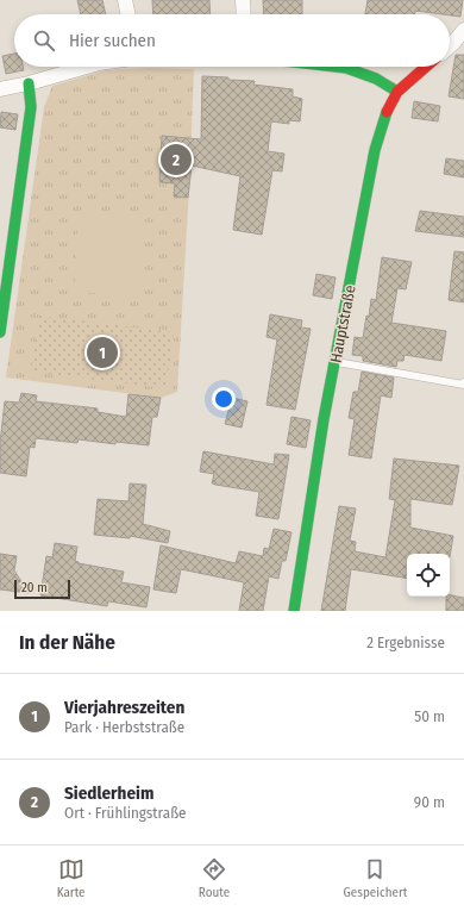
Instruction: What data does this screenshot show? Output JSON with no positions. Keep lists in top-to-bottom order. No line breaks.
{"streets":{"street":["Hauptstraße"]},"scale_bar":"20 m","page":{"search":"Hier suchen","pins":["2","1"],"scale":"20 m","heading":["In der Nähe","2 Ergebnisse"],"list":[{"mark":"1","name":"Vierjahreszeiten","note":"Park · Herbststraße","value":"50 m"},{"mark":"2","name":"Siedlerheim","note":"Ort · Frühlingstraße","value":"90 m"}],"nav":["Karte","Route","Gespeichert"]}}
